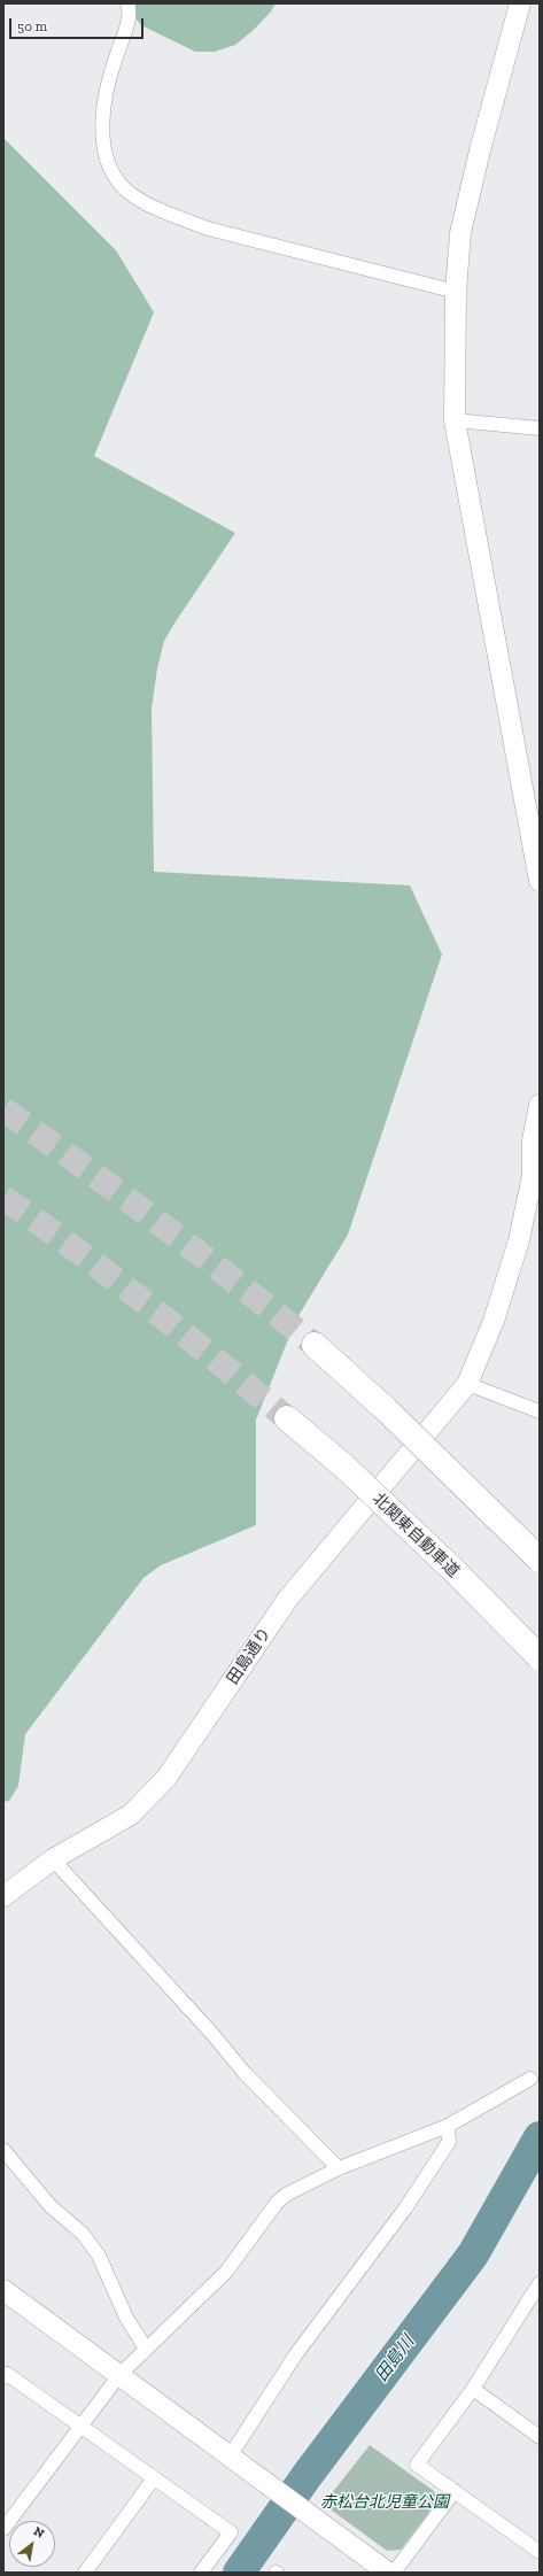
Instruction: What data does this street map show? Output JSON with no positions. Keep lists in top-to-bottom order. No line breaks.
{"streets":{"highway":["北関東自動車道"],"street":["田島通り"]},"water":["田島川"],"parks":["赤松台北児童公園"],"scale_bar":"50 m","north":"top right"}
